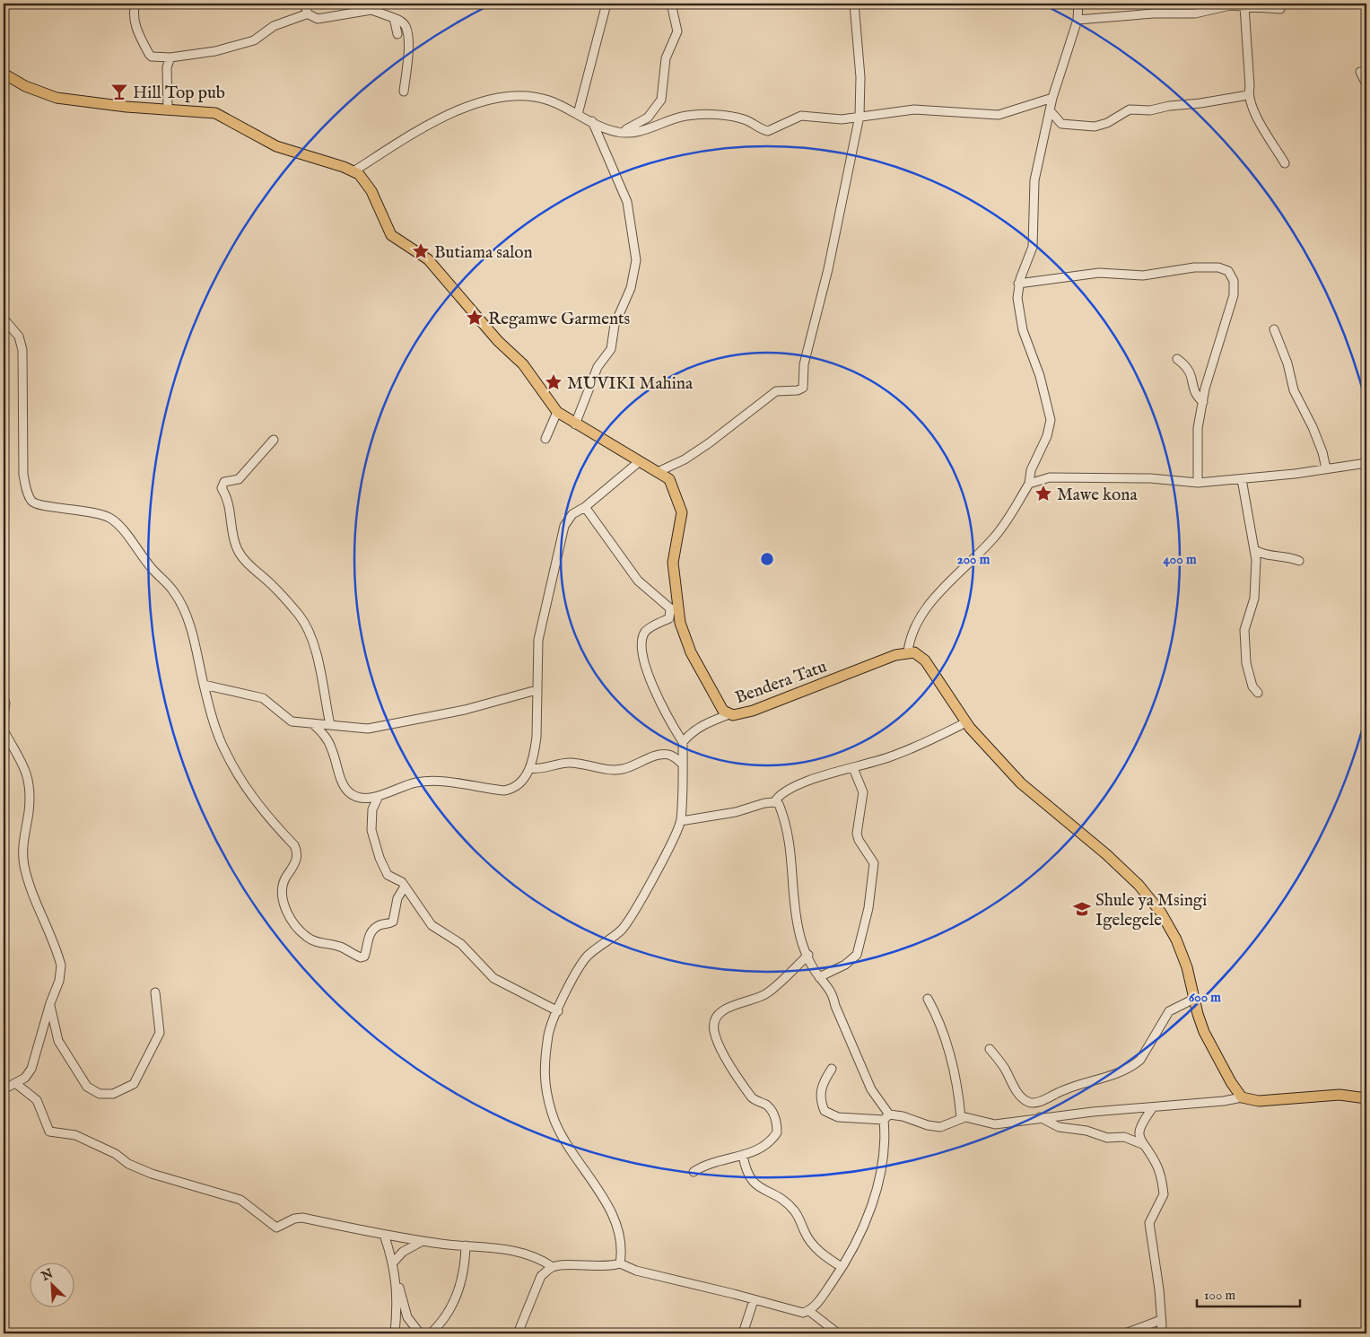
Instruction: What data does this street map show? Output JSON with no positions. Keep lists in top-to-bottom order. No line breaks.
{"streets":{"main road":["Bendera Tatu"]},"places":{"bar":["Hill Top pub"],"place":["Butiama salon","Regamwe Garments","MUVIKI Mahina","Mawe kona"],"school or university":["Shule ya Msingi Igelegele"]},"scale_bar":"100 m","north":"top left","rings":["200 m","400 m","600 m"]}
